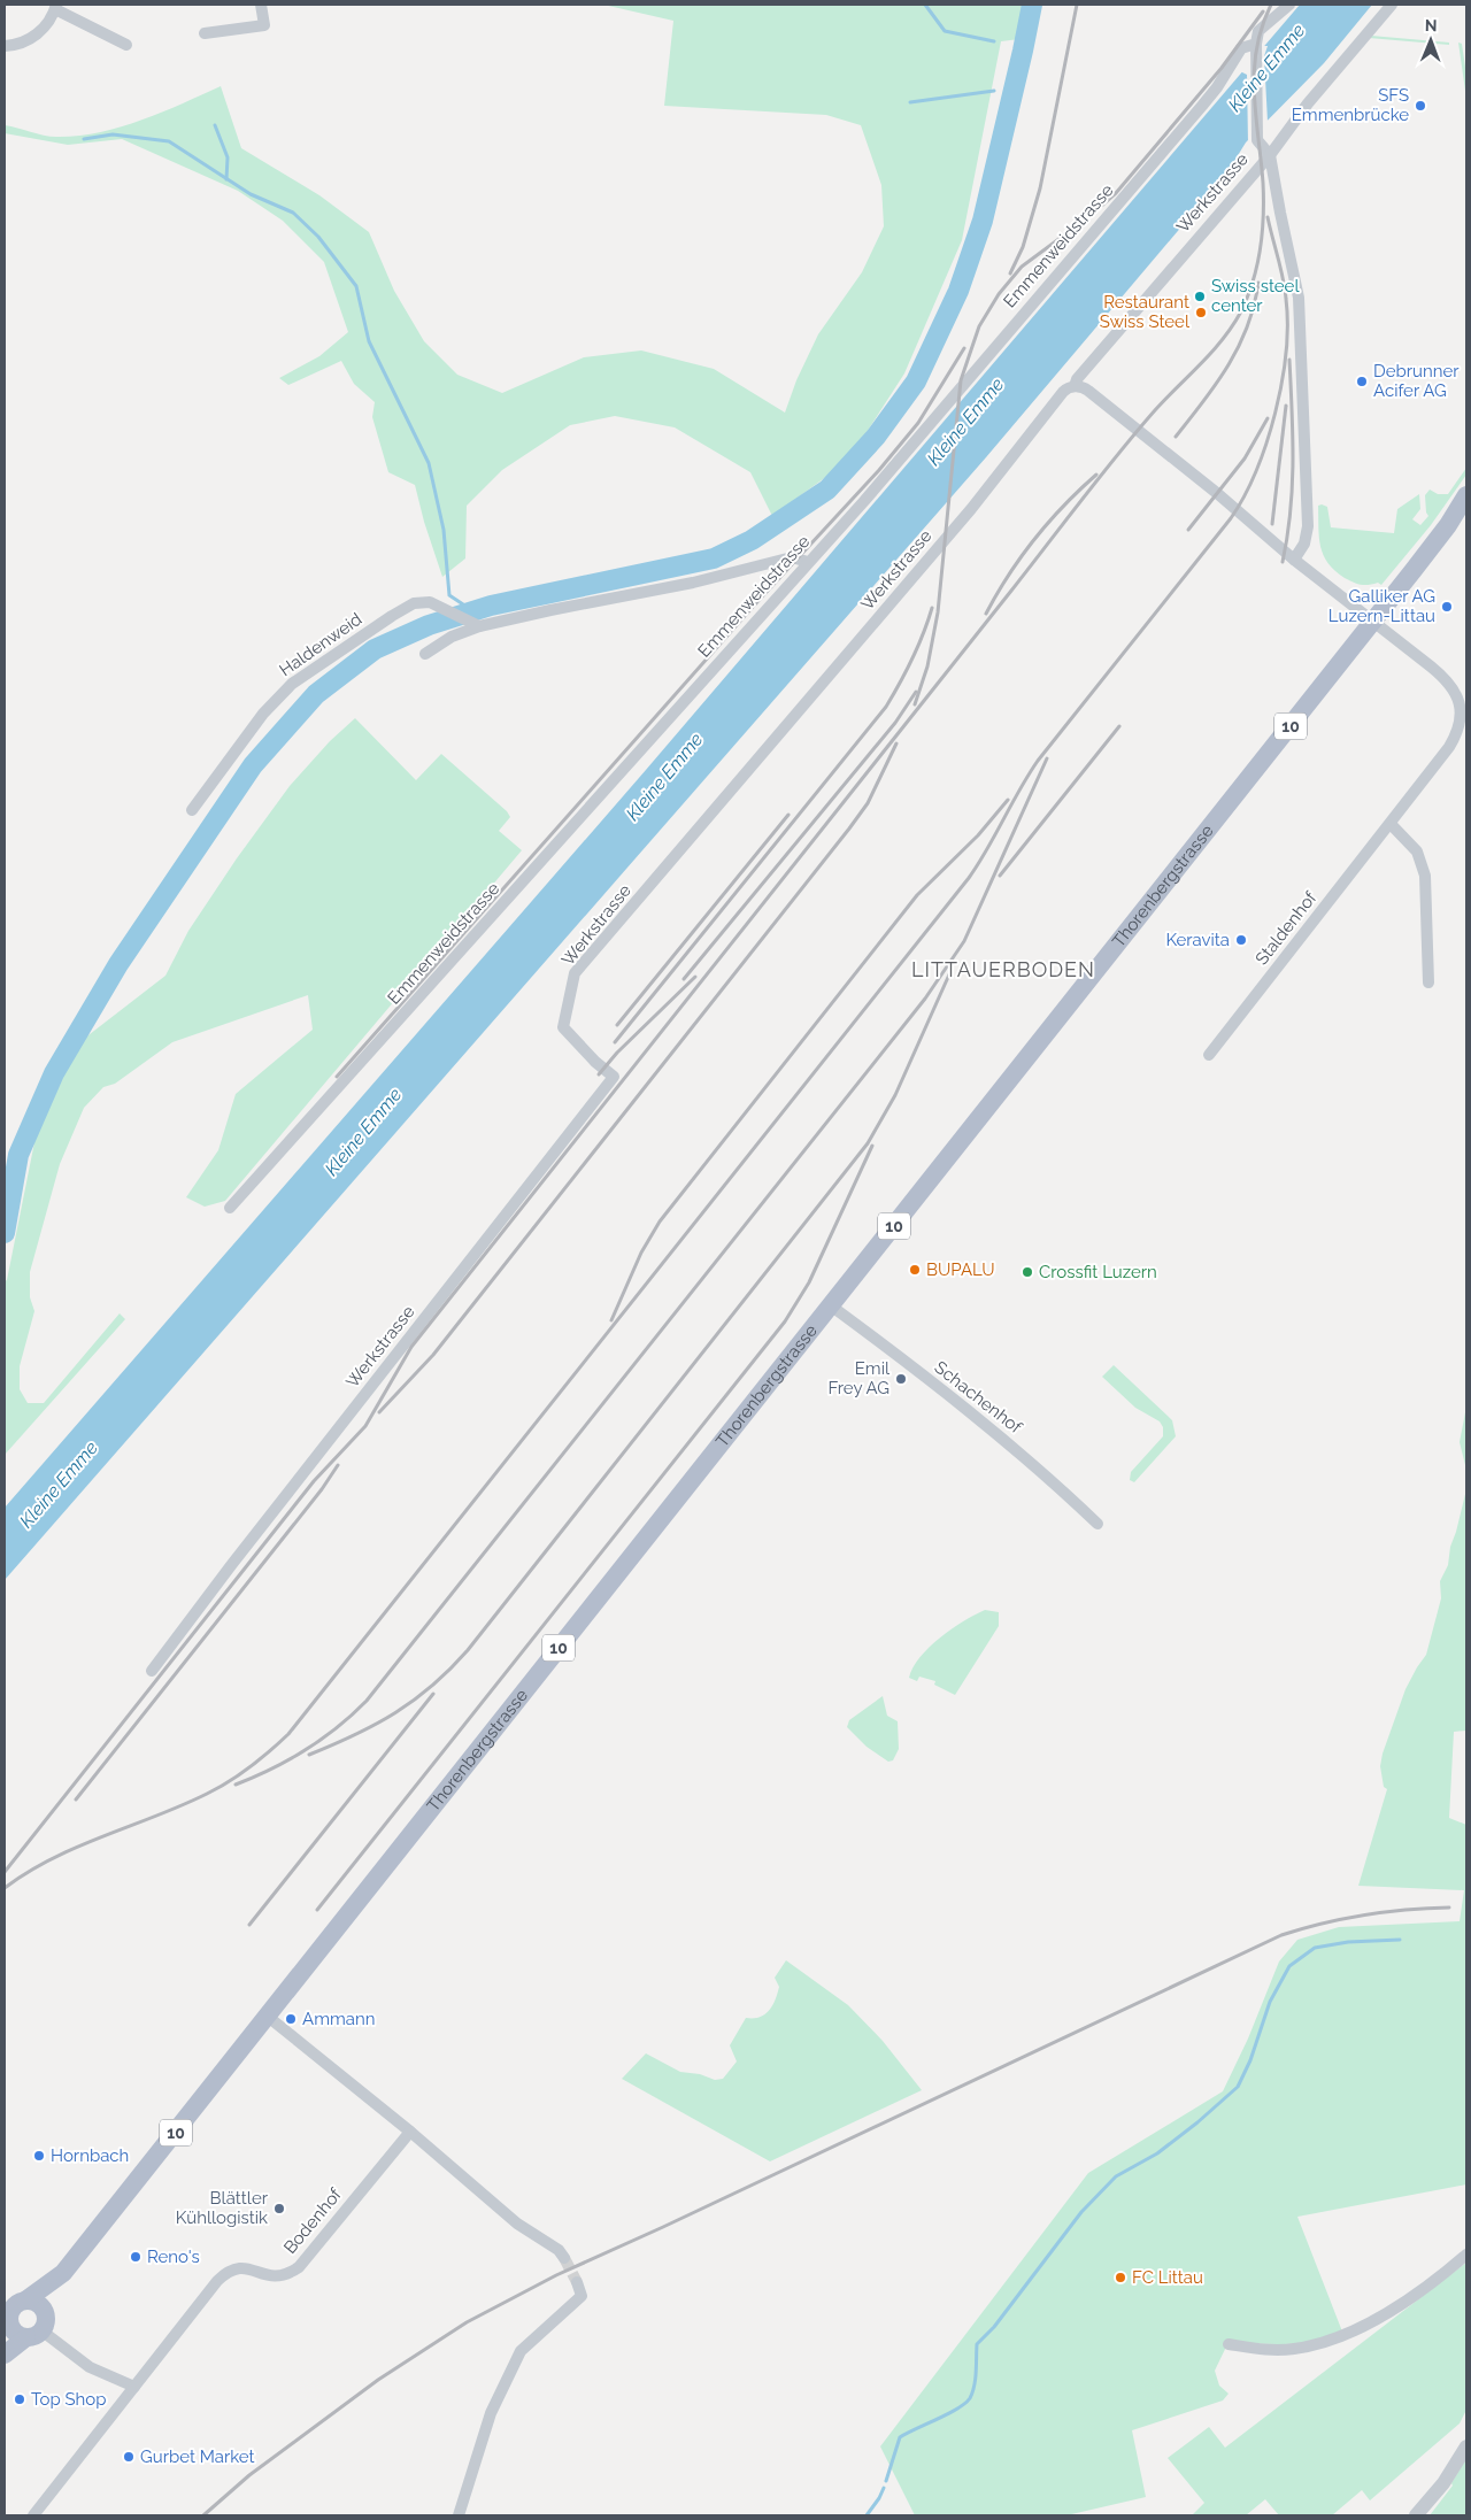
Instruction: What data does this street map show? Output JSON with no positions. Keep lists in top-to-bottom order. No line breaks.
{"streets":{"main road":["10","Thorenbergstrasse"],"street":["Werkstrasse","Emmenweidstrasse","Haldenweid","Staldenhof","Schachenhof","Bodenhof"]},"crossings":[["10","Thorenbergstrasse"],["Thorenbergstrasse","Staldenhof"],["Thorenbergstrasse","Schachenhof"]],"districts":["LITTAUERBODEN"],"water":["Kleine Emme"],"places":["SFS Emmenbrücke","Swiss steel center","Restaurant Swiss Steel","Debrunner Acifer AG","Galliker AG Luzern-Littau","Keravita","BUPALU","Crossfit Luzern","Emil Frey AG","Ammann","Hornbach","Blättler Kühllogistik","Reno's","FC Littau","Top Shop","Gurbet Market"],"north":"top"}
